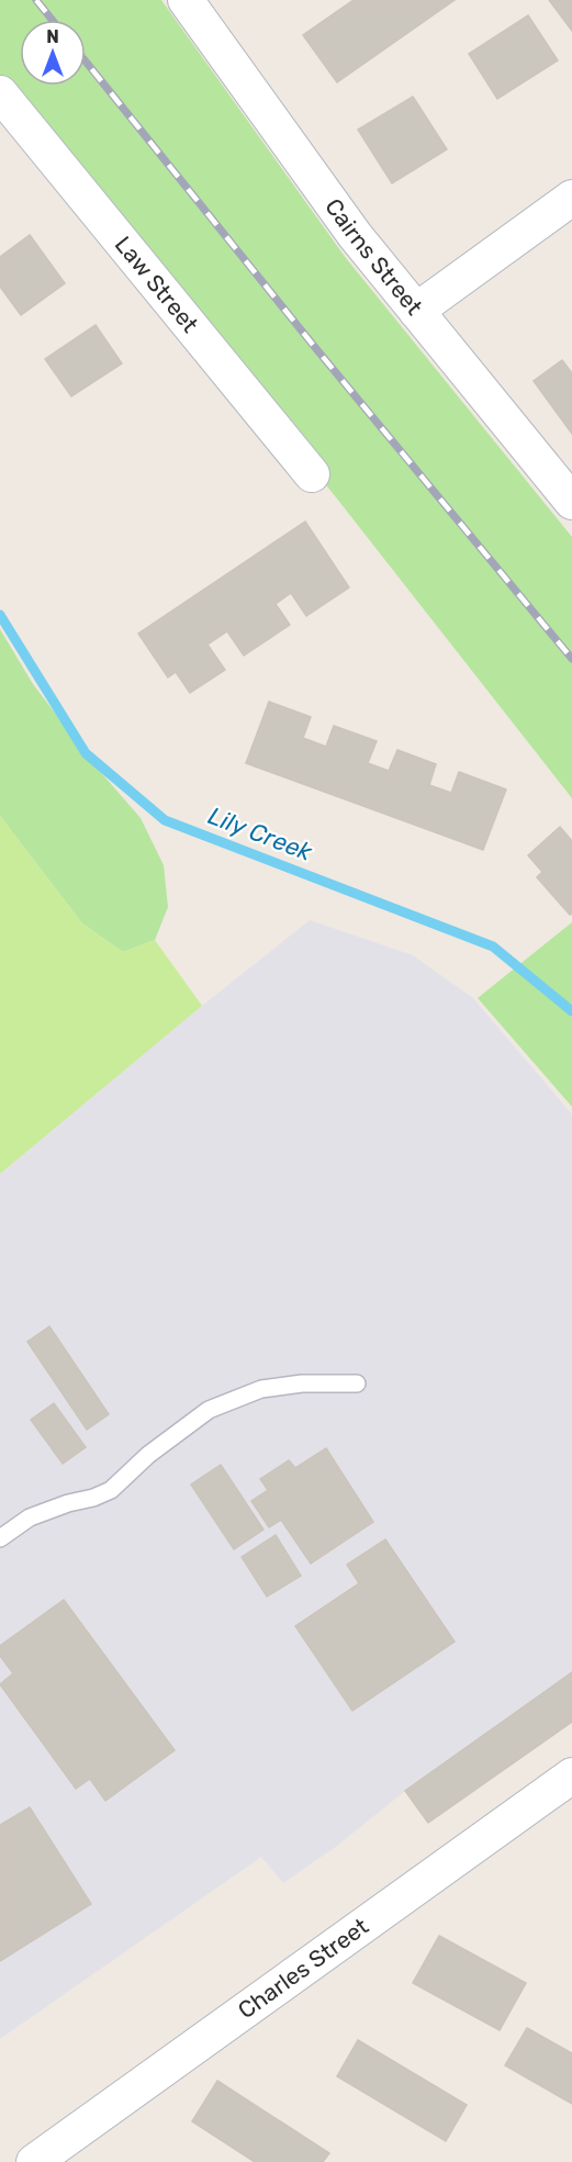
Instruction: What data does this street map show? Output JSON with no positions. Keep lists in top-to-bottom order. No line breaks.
{"streets":{"street":["Cairns Street","Law Street","Charles Street"]},"water":["Lily Creek"],"north":"top"}
